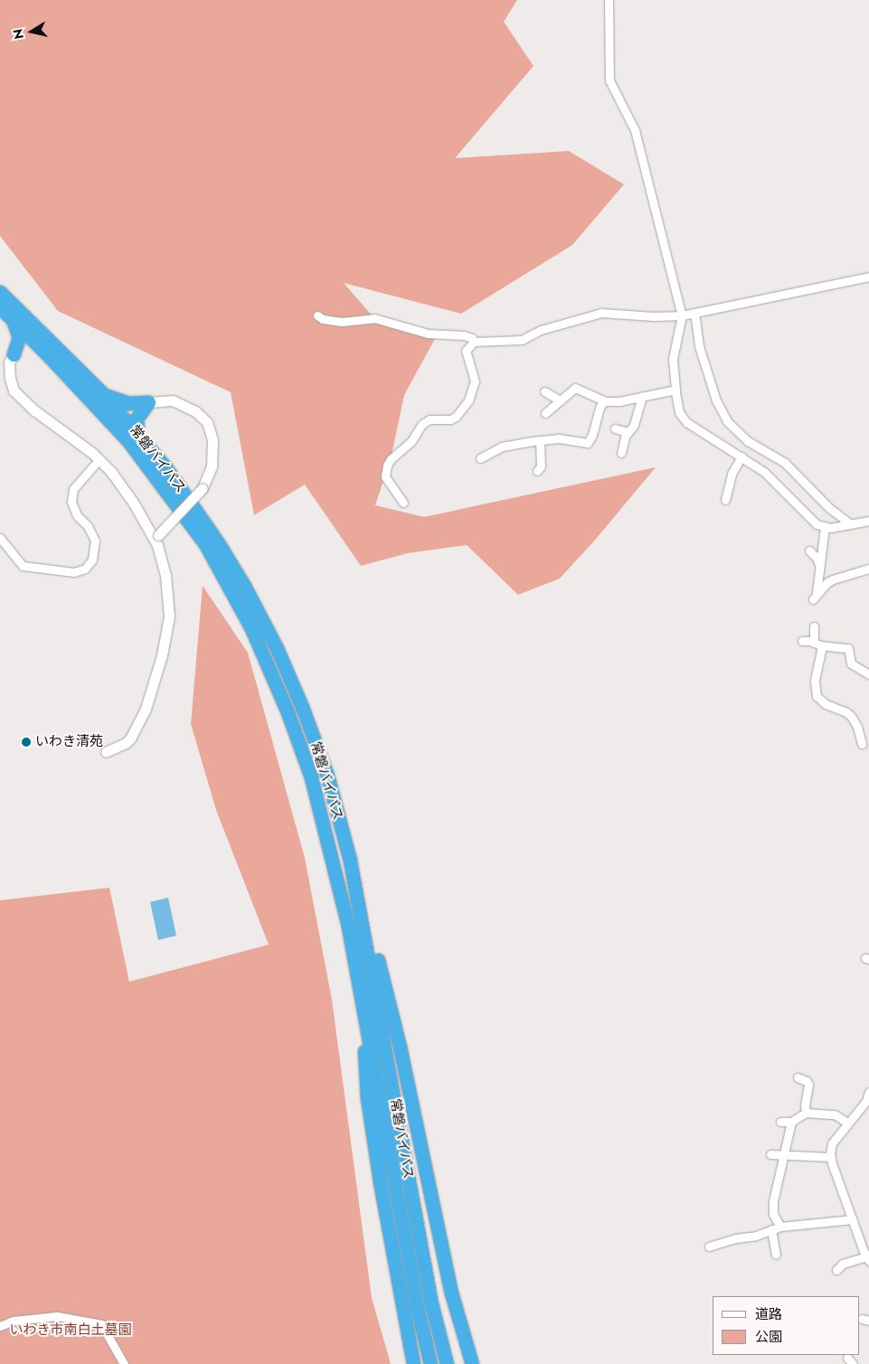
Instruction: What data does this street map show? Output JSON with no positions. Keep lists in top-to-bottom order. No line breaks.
{"streets":{"highway":["常磐バイパス"]},"parks":["いわき市南白土墓園"],"places":["いわき清苑"],"legend":["道路","公園"],"north":"left"}
